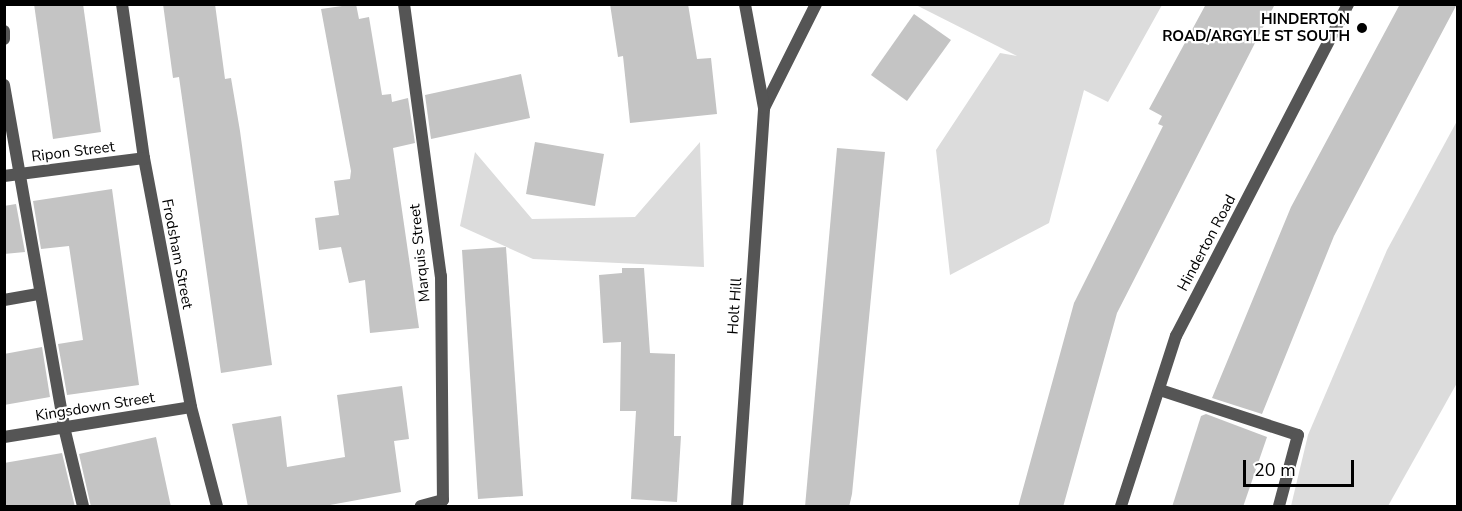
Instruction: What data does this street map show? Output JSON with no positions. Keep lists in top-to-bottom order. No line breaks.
{"streets":{"street":["Ripon Street","Hinderton Road","Marquis Street","Frodsham Street","Holt Hill","Kingsdown Street"]},"crossings":[["Ripon Street","Frodsham Street"],["Frodsham Street","Kingsdown Street"]],"places":["HINDERTON ROAD/ARGYLE ST SOUTH"],"scale_bar":"20 m"}
